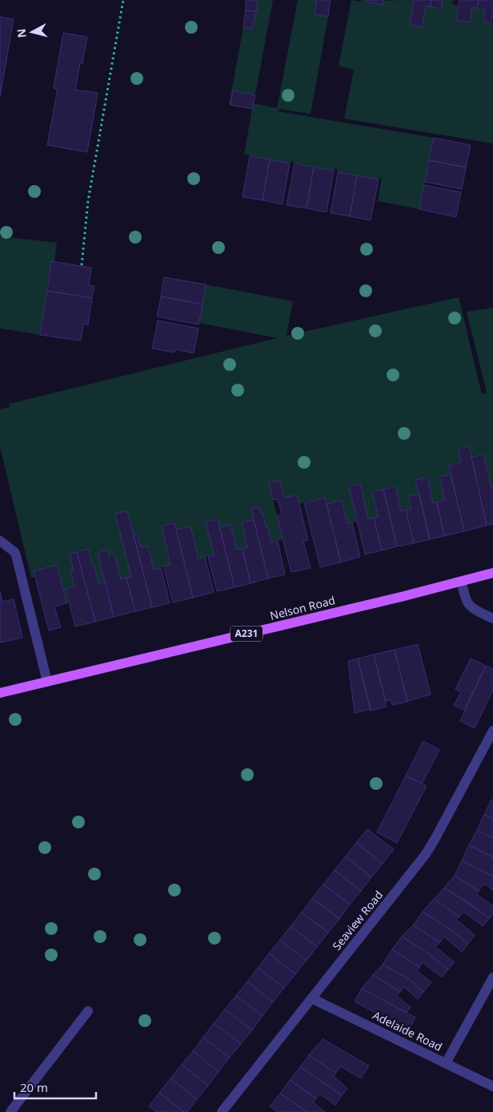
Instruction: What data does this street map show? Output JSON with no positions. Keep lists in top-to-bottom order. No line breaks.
{"streets":{"main road":["Nelson Road","A231"],"street":["Seaview Road","Adelaide Road"]},"crossings":[["Seaview Road","Adelaide Road"]],"scale_bar":"20 m","north":"left"}
